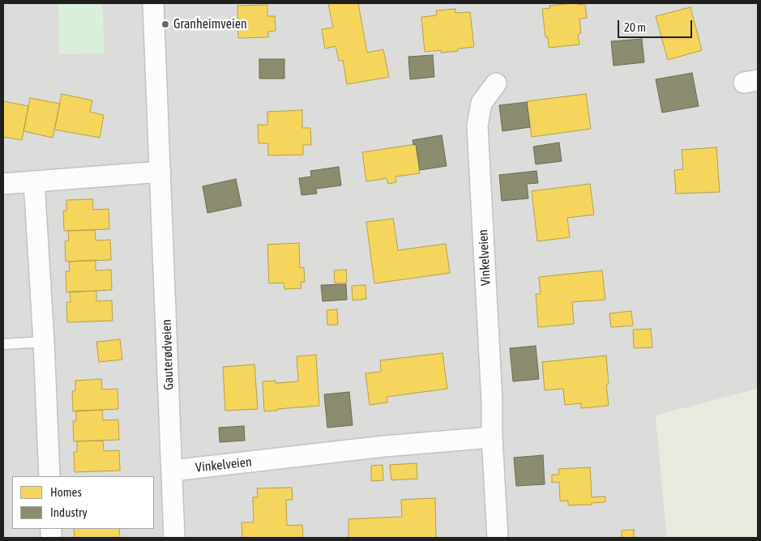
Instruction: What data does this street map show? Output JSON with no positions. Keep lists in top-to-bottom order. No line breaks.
{"streets":{"street":["Vinkelveien","Gauterødveien"]},"crossings":[["Vinkelveien","Gauterødveien"]],"places":["Granheimveien"],"legend":["Homes","Industry"],"scale_bar":"20 m"}
